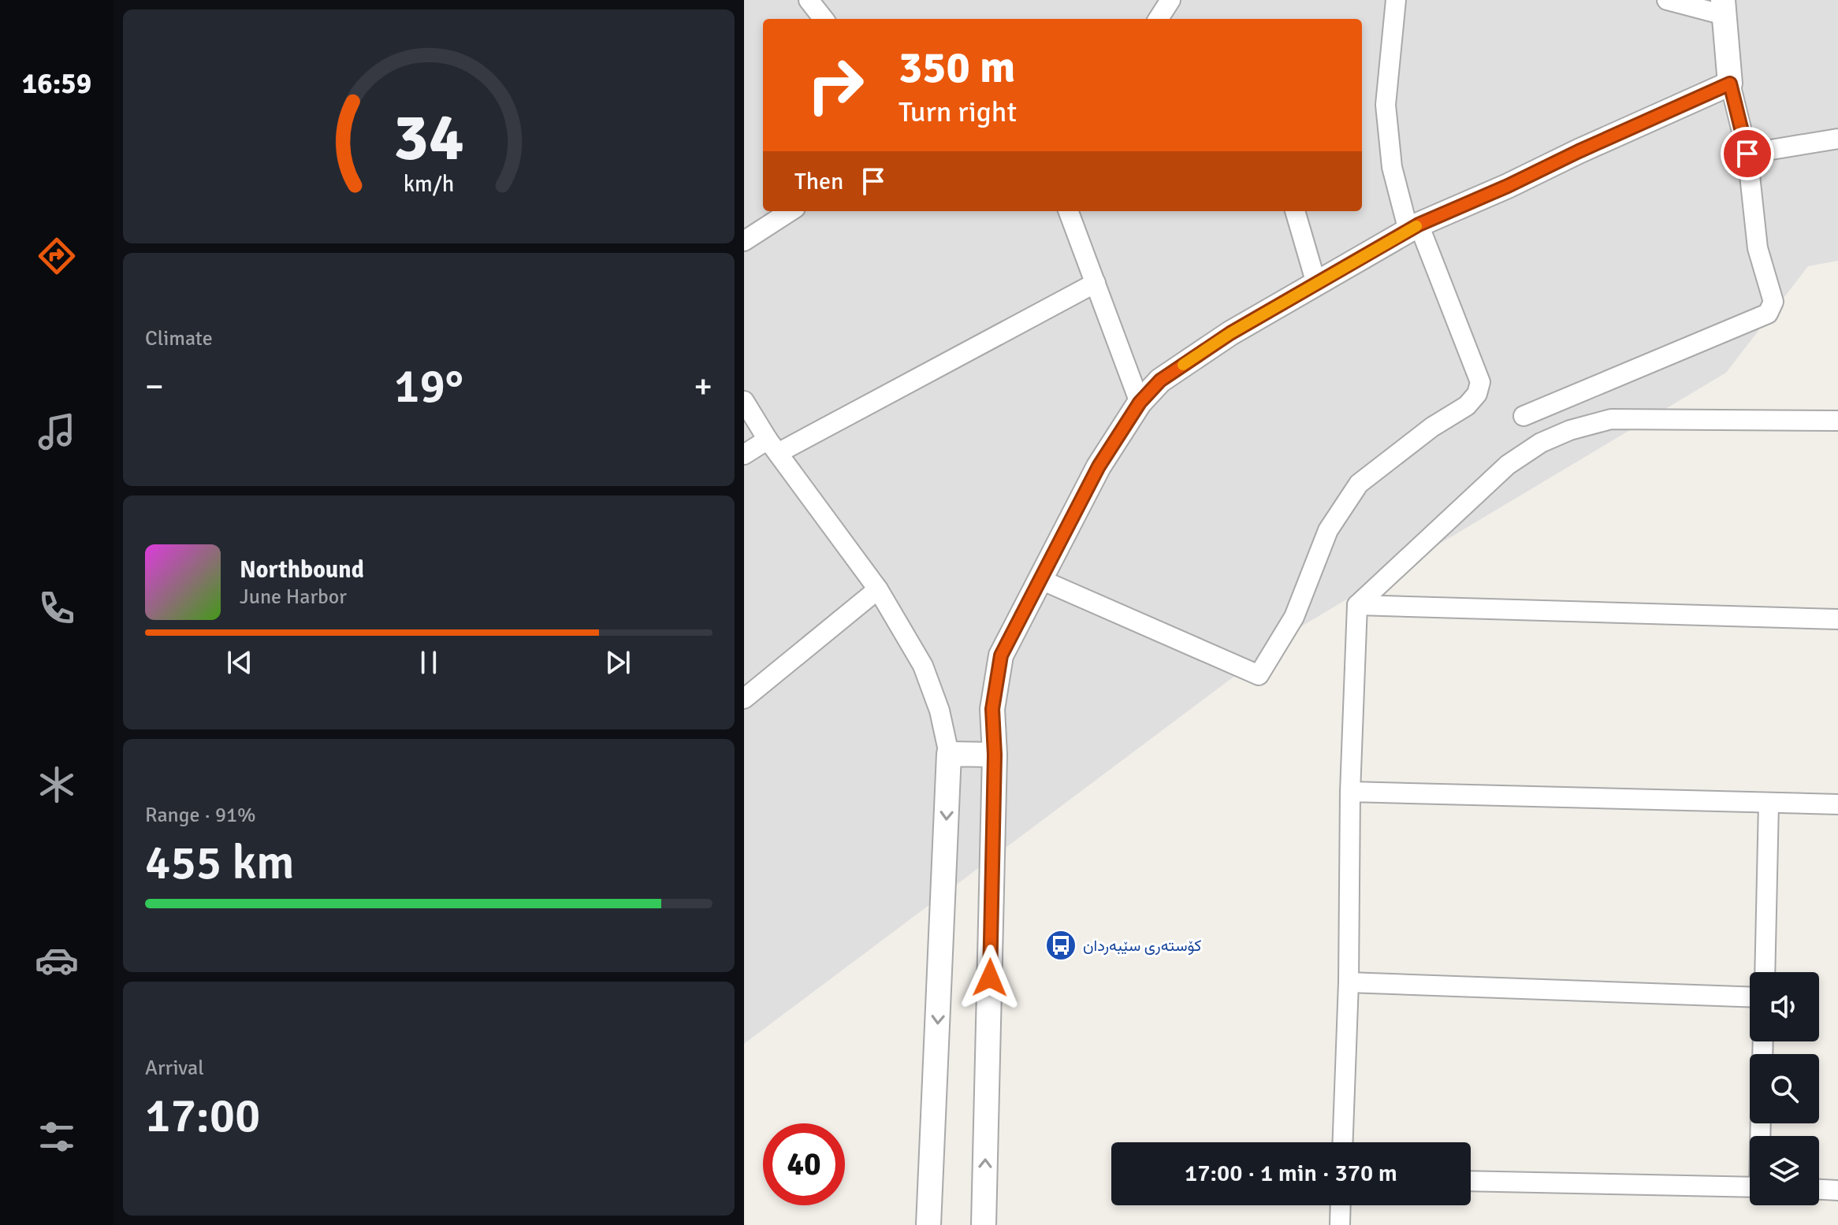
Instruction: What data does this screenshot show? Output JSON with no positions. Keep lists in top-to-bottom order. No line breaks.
{"places":{"bus stop":["کۆستەری سێبەردان"]},"page":{"tabs":"16:59","turn":["350 m","Turn right"],"then":"Then","tile":["Climate",["Range · 91%","455 km"],["Arrival","17:00"]],"heat":["−","19°","+"],"song":["Northbound","June Harbor"],"limit":"40","trip":"17:00 · 1 min · 370 m","gauge":["34","km/h"]}}
